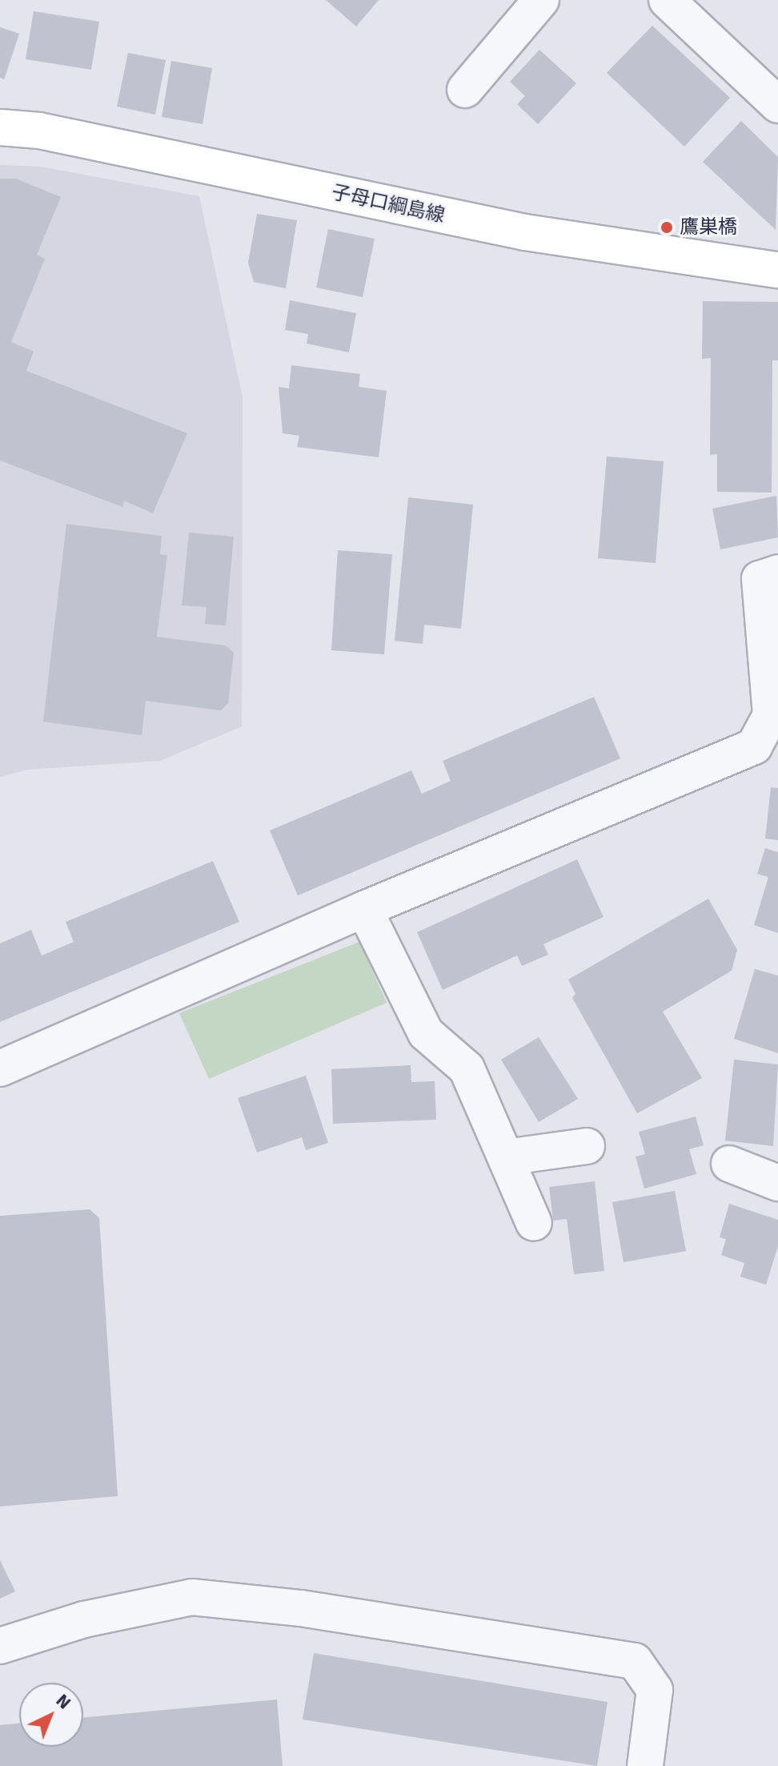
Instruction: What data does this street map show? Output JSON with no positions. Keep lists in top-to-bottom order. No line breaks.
{"streets":{"main road":["子母口綱島線"]},"places":["鷹巣橋"],"north":"top right"}
